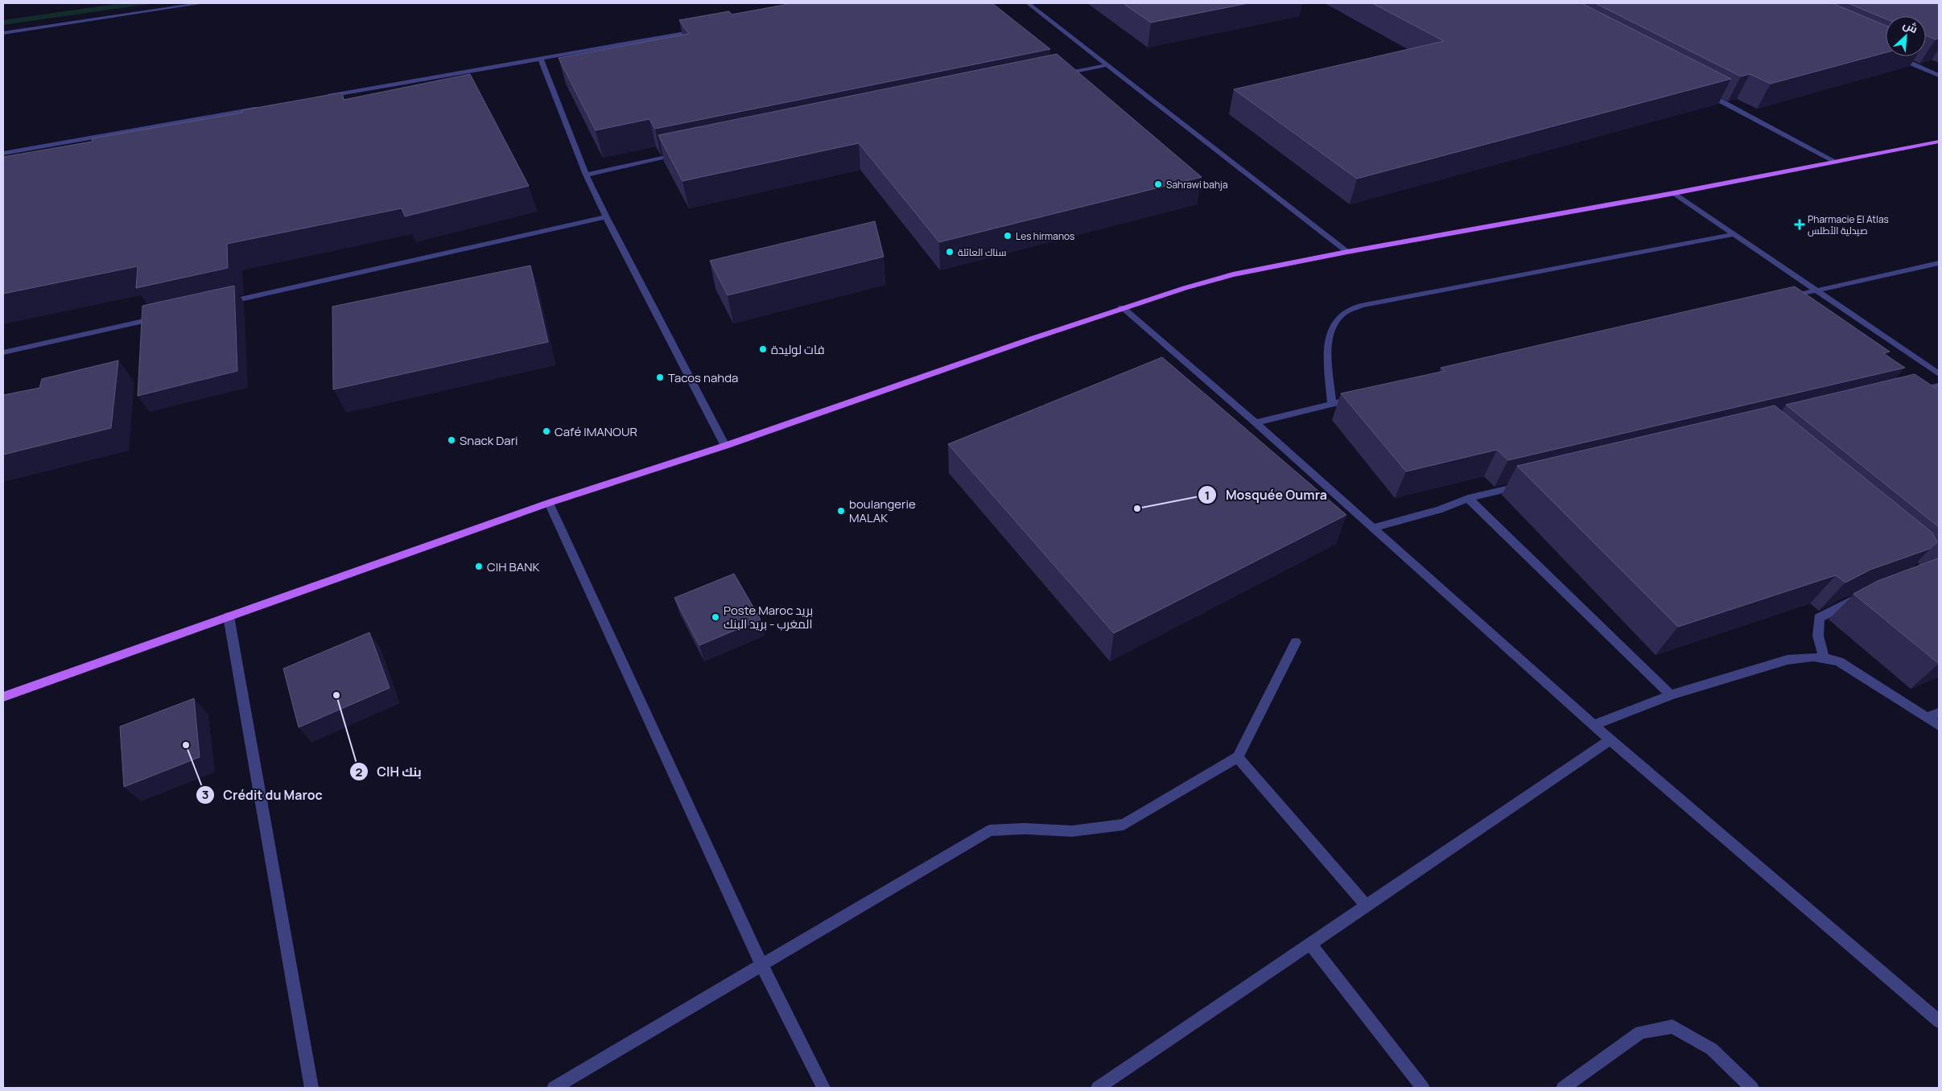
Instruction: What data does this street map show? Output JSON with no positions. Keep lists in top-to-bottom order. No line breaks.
{"places":{"other":["Sahrawi bahja","Les hirmanos","سناك العائلة","فات لوليدة","Tacos nahda","Café IMANOUR","Snack Dari","Mosquée Oumra","boulangerie MALAK","CIH BANK","Poste Maroc بريد المغرب - بريد البنك","CIH بنك","Crédit du Maroc"],"health":["Pharmacie El Atlas صيدلية الأطلس"]},"north":"top right"}
